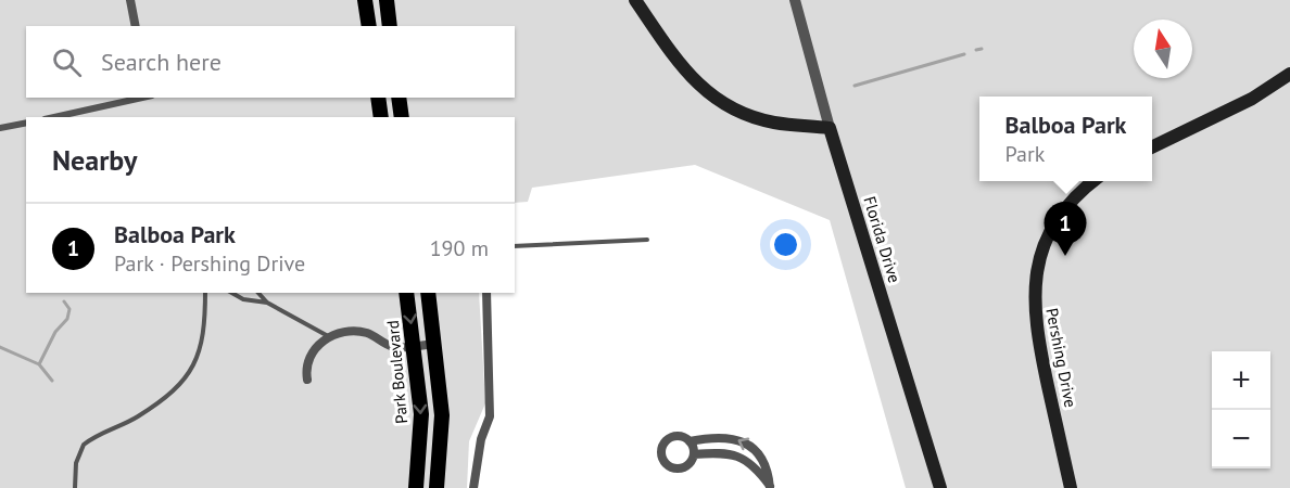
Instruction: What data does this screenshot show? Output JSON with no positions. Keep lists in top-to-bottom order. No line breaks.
{"streets":{"main road":["Florida Drive","Pershing Drive","Park Boulevard"]},"north":"top","page":{"search":"Search here","popup":["Balboa Park","Park"],"heading":"Nearby","pins":"1","list":[{"mark":"1","name":"Balboa Park","note":"Park · Pershing Drive","value":"190 m"}],"map_buttons":["+","−"]}}
